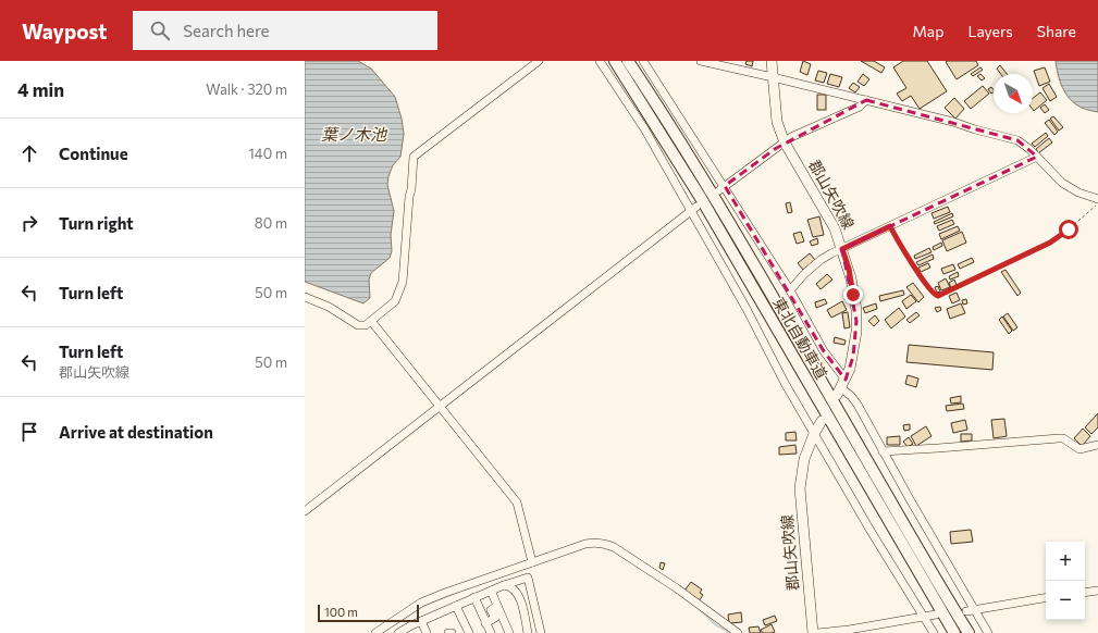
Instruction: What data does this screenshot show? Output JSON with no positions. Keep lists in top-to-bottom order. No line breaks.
{"streets":{"highway":["東北自動車道"],"main road":["郡山矢吹線"]},"water":["葉ノ木池"],"scale_bar":"100 m","north":"bottom right","page":{"header":"Waypost","search":"Search here","nav":["Map","Layers","Share"],"heading":["4 min","Walk · 320 m"],"list":[["Continue","140 m"],["Turn right","80 m"],["Turn left","50 m"],["Turn left","郡山矢吹線","50 m"],"Arrive at destination"],"map_buttons":["+","−"],"scale":"100 m"}}
